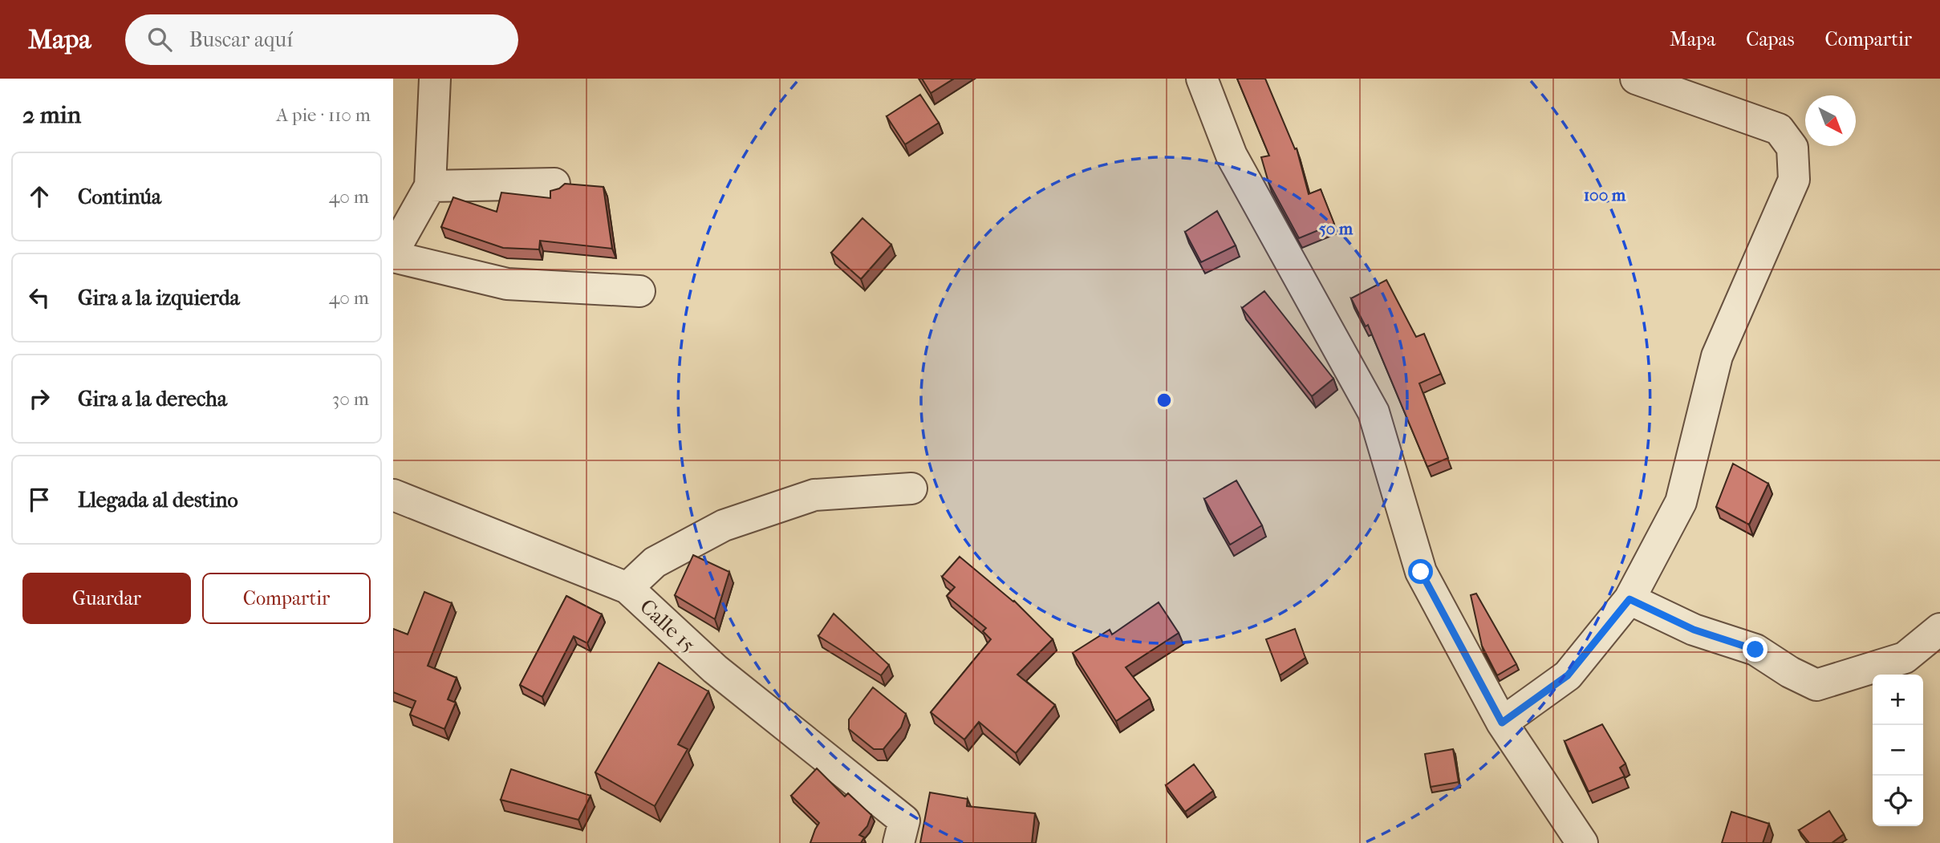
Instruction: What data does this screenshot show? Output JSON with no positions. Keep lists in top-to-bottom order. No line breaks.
{"streets":{"street":["Calle 15"]},"north":"bottom right","page":{"header":"Mapa","search":"Buscar aquí","nav":["Mapa","Capas","Compartir"],"heading":["2 min","A pie · 110 m"],"list":[["Continúa","40 m"],["Gira a la izquierda","40 m"],["Gira a la derecha","30 m"],"Llegada al destino"],"buttons":["Guardar","Compartir"],"map_buttons":["+","−"]},"rings":["100 m","50 m"]}
